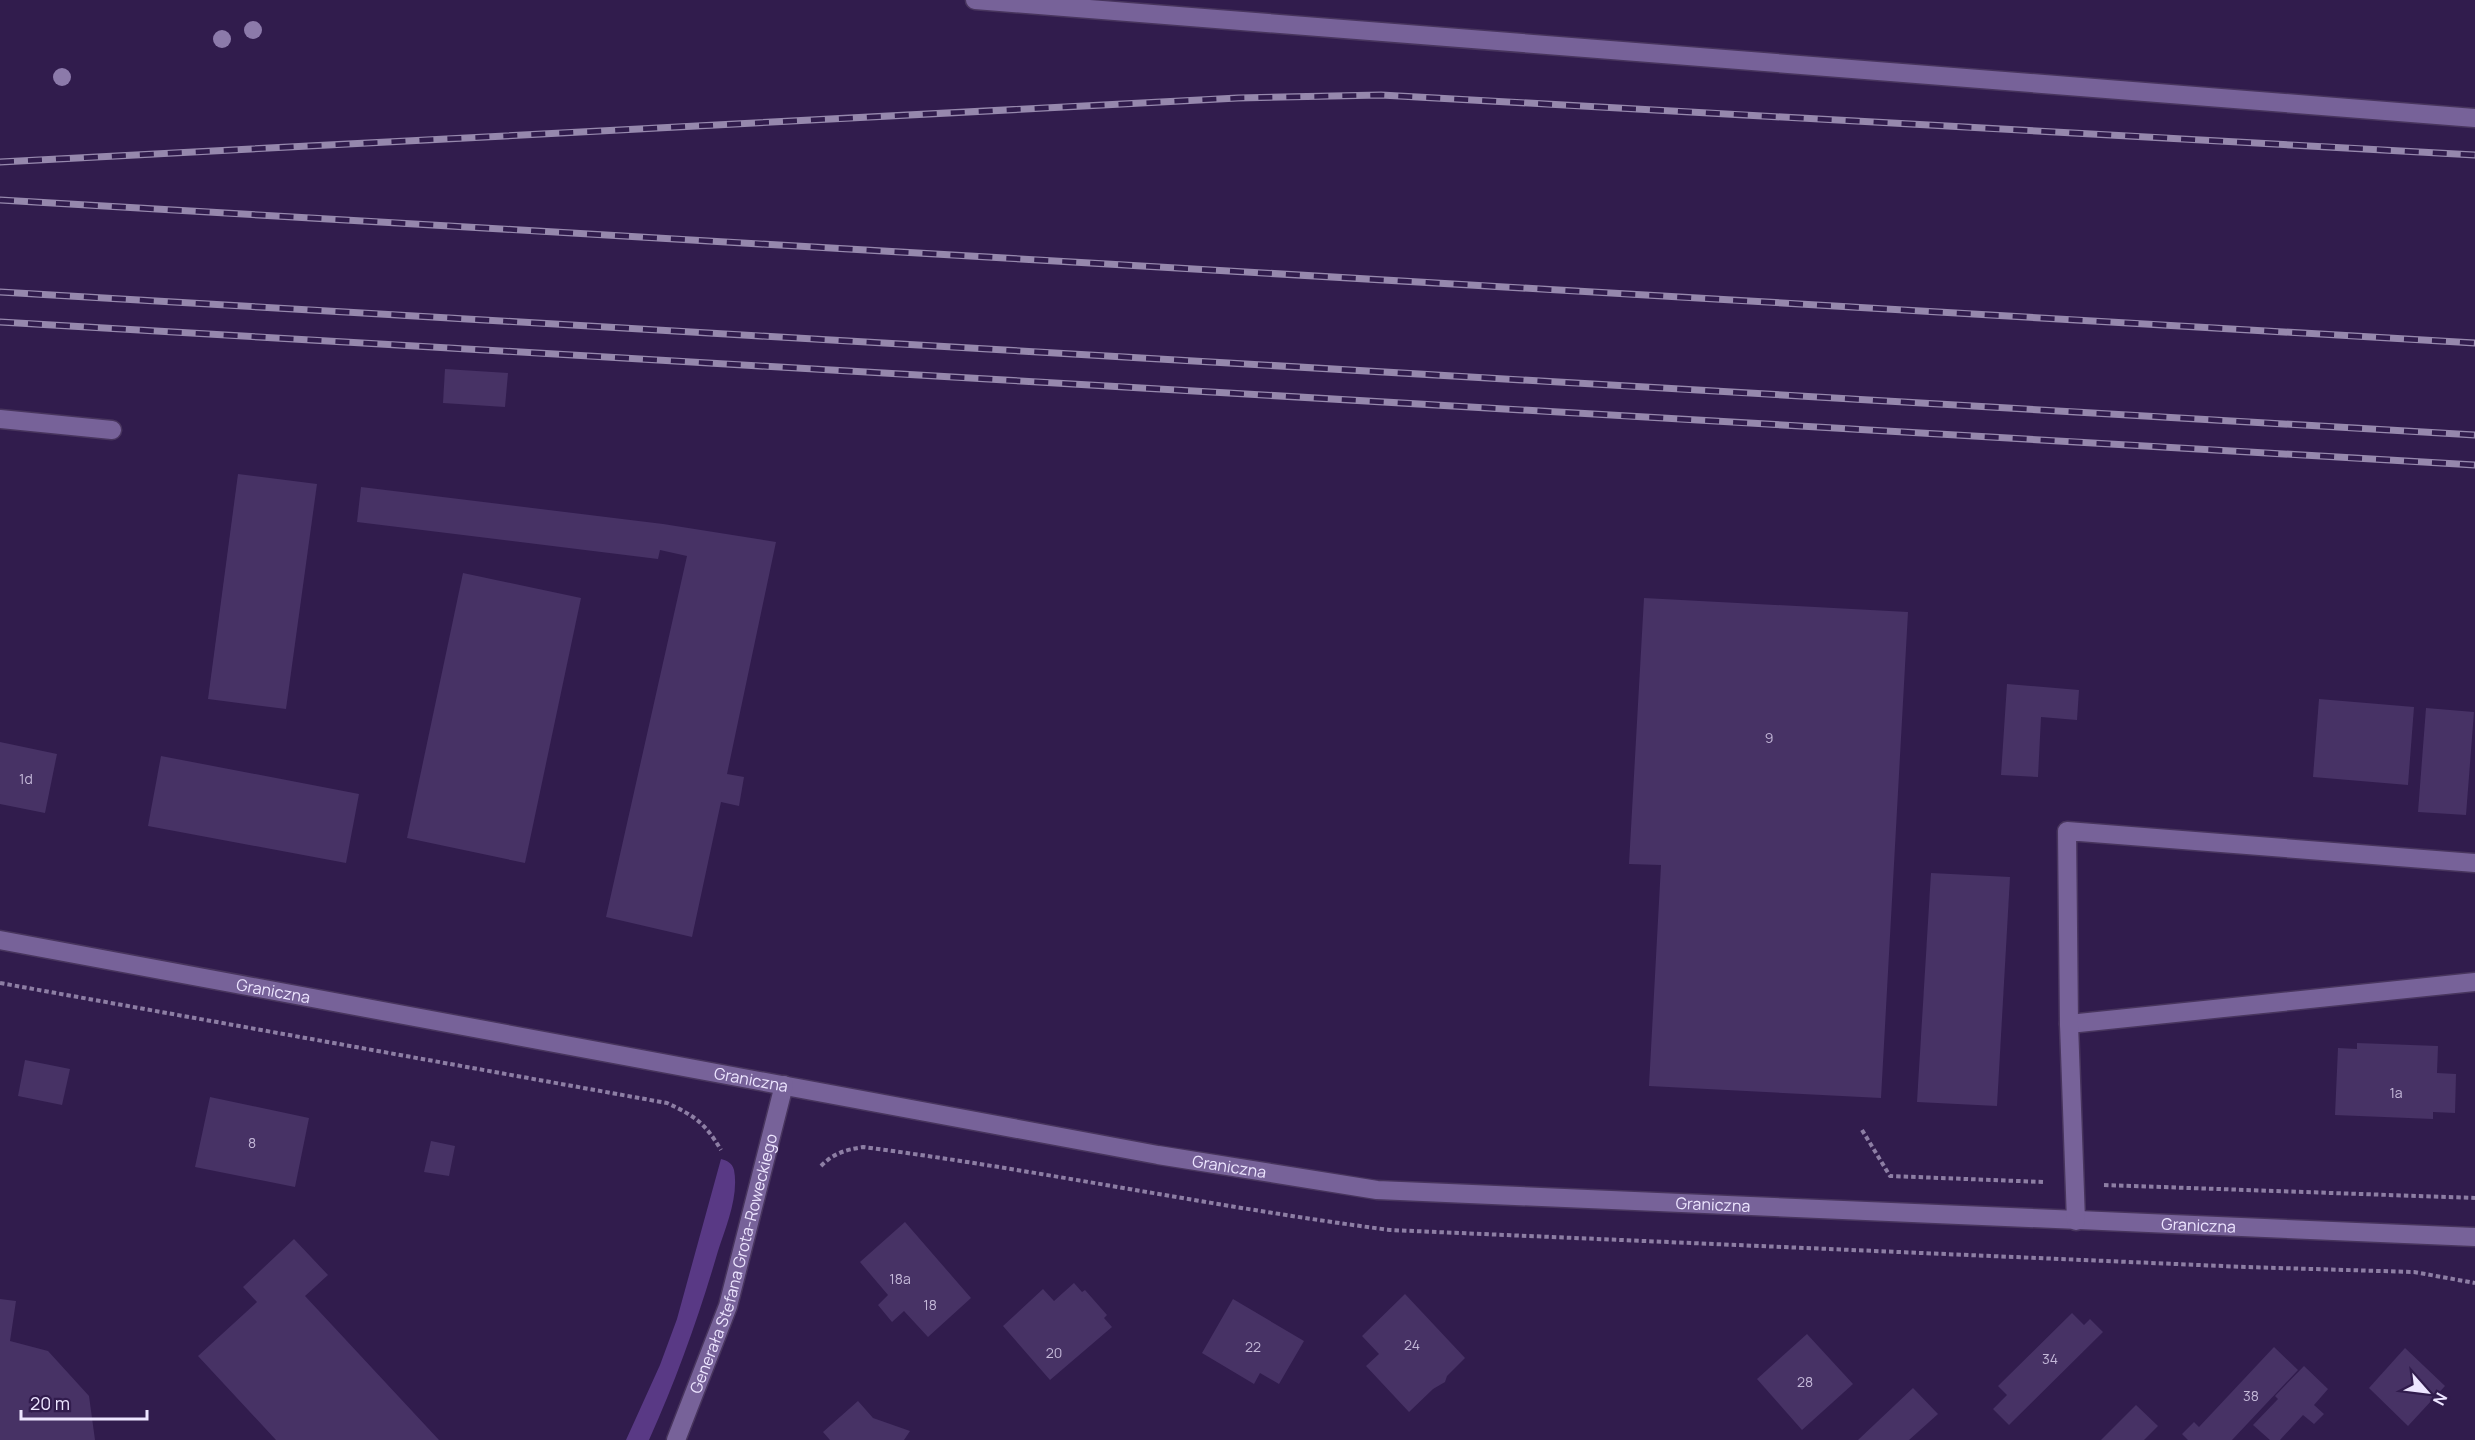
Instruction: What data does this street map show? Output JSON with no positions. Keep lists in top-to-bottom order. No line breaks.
{"streets":{"street":["Graniczna","Generała Stefana Grota-Roweckiego"]},"crossings":[["Graniczna","Generała Stefana Grota-Roweckiego"]],"house_numbers":["9","1d","1a","8","18a","18","24","22","20","34","28","38"],"scale_bar":"20 m","north":"bottom right"}
